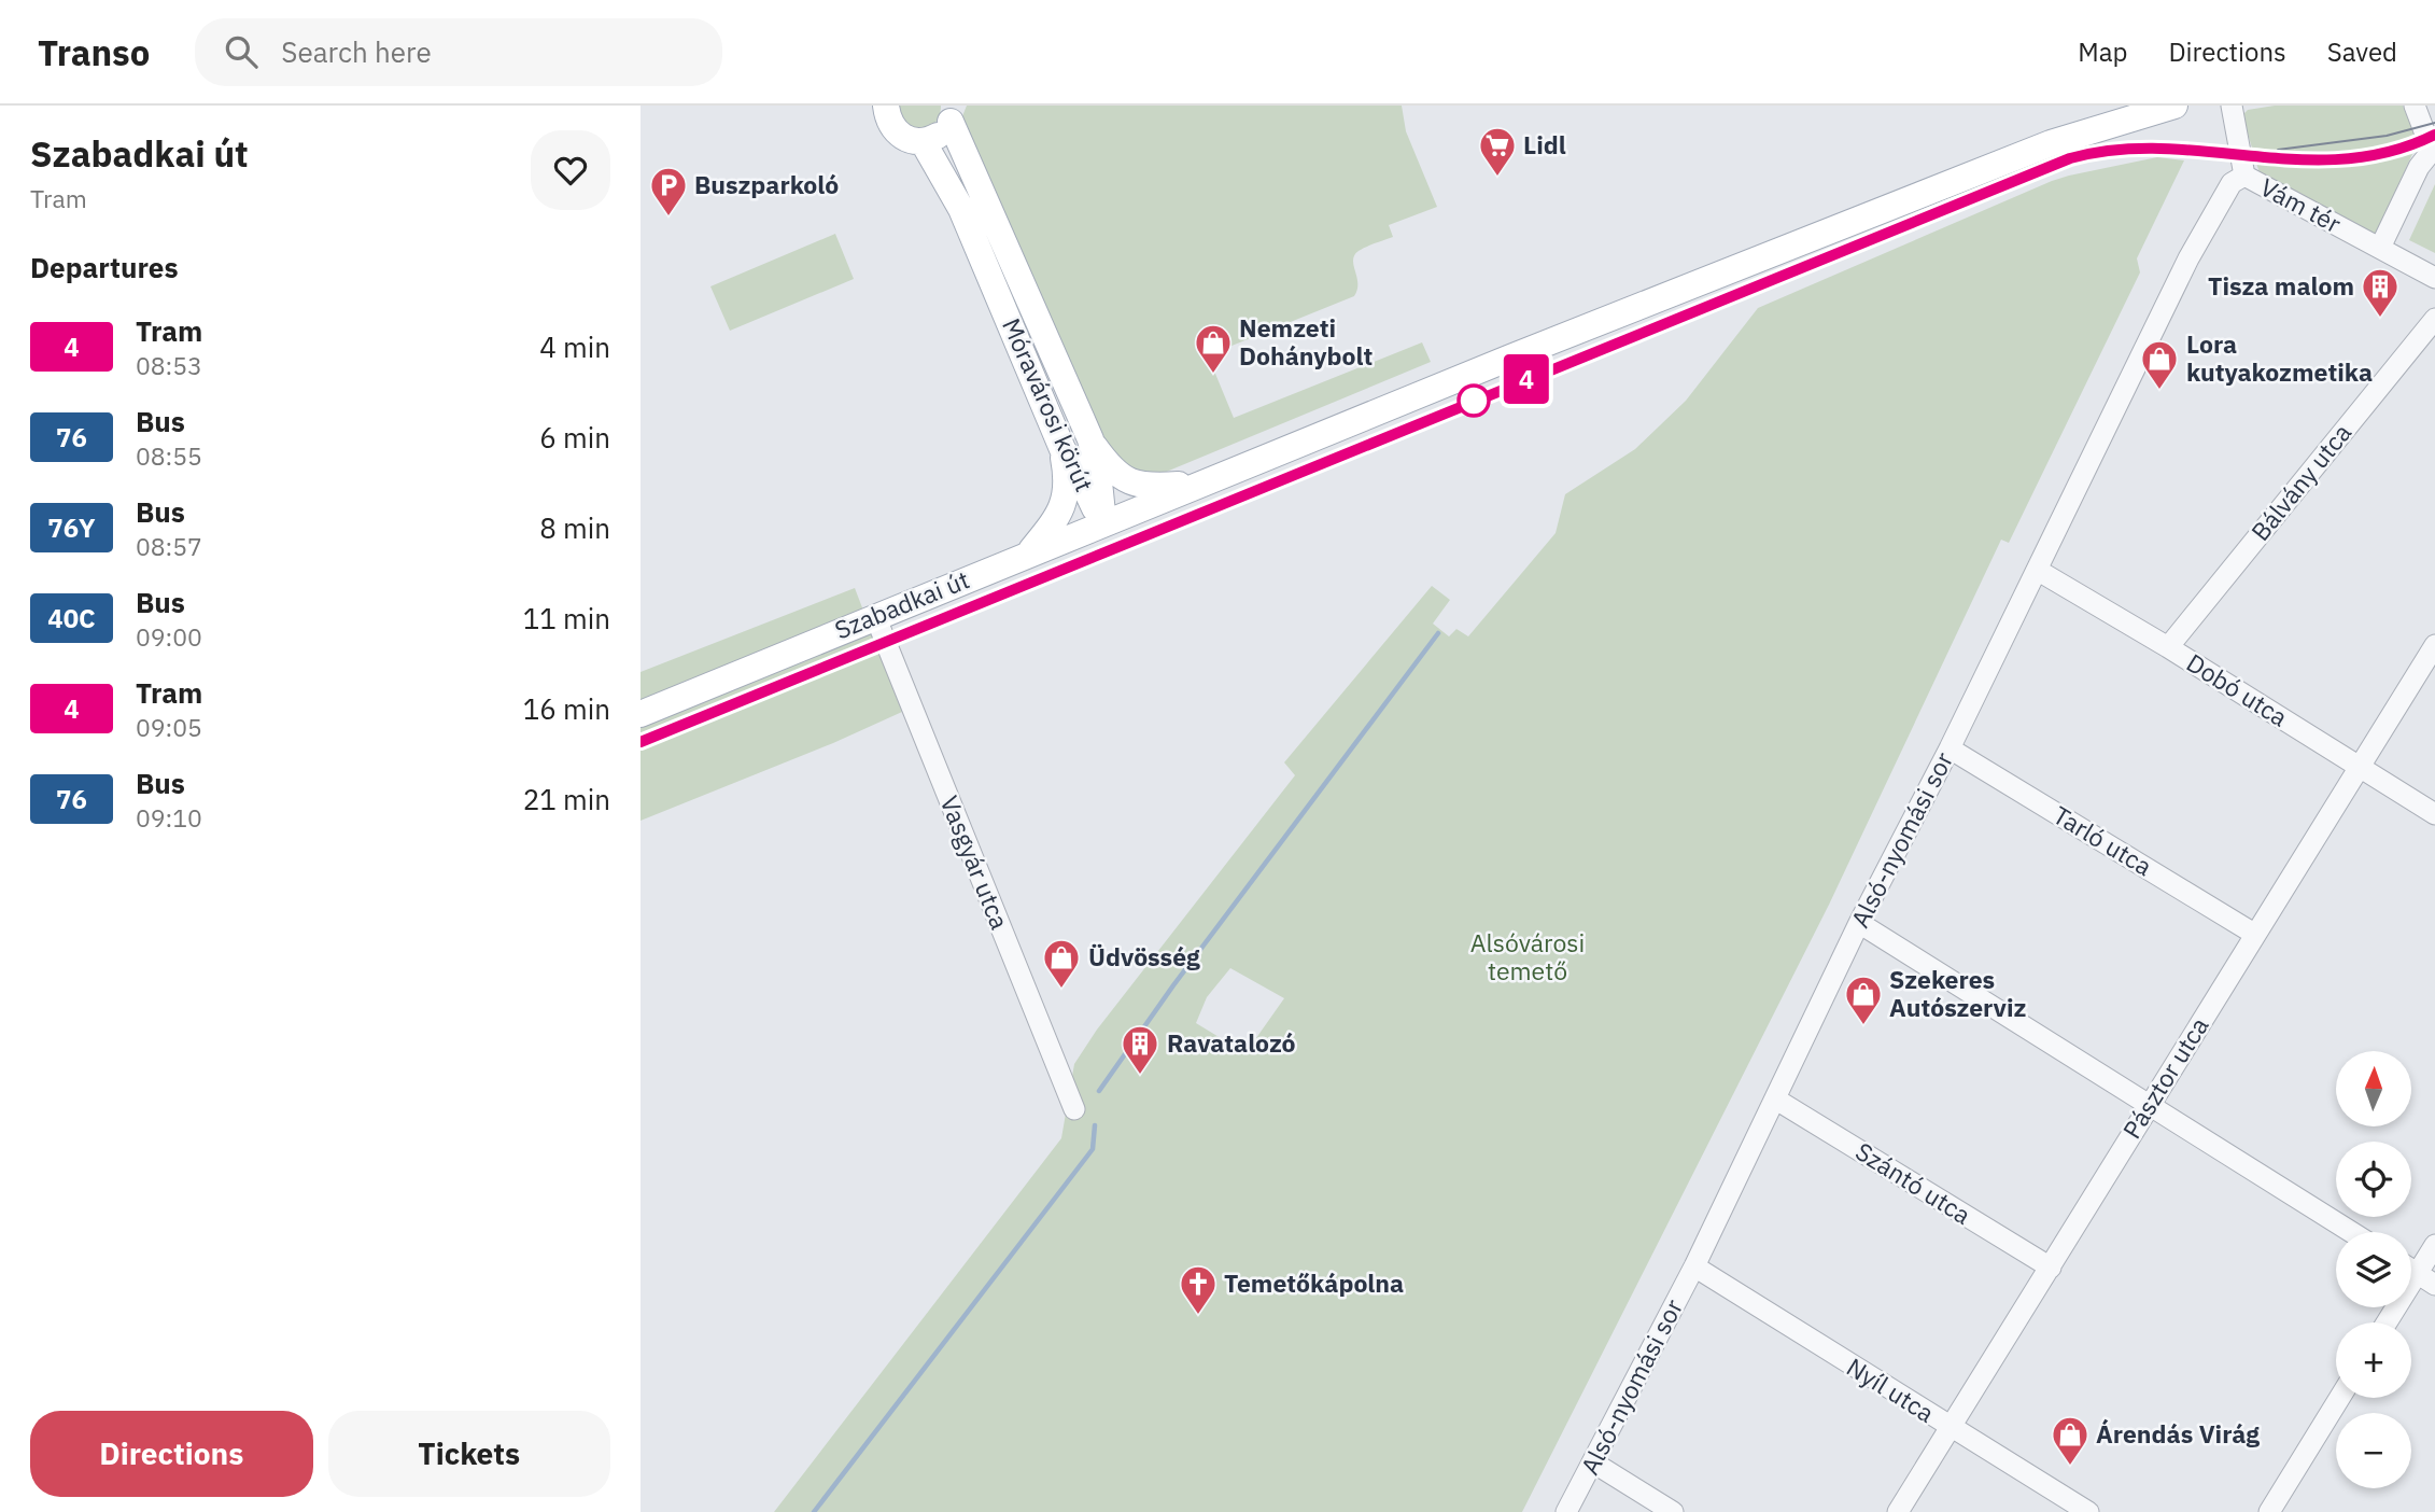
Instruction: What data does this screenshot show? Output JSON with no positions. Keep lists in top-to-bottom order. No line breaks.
{"streets":{"main road":["Móravárosi körút","Szabadkai út"],"street":["Vám tér","Bálvány utca","Dobó utca","Alsó-nyomási sor","Tarló utca","Vasgyár utca","Pásztor utca","Szántó utca","Nyíl utca"]},"crossings":[["Vám tér","Alsó-nyomási sor"],["Móravárosi körút","Szabadkai út"],["Bálvány utca","Dobó utca"],["Szabadkai út","Vasgyár utca"],["Dobó utca","Alsó-nyomási sor"],["Dobó utca","Pásztor utca"],["Alsó-nyomási sor","Tarló utca"],["Alsó-nyomási sor","Szántó utca"],["Alsó-nyomási sor","Nyíl utca"],["Tarló utca","Pásztor utca"],["Pásztor utca","Szántó utca"],["Pásztor utca","Nyíl utca"]],"parks":["Alsóvárosi temető"],"places":{"supermarket":["Lidl"],"parking":["Buszparkoló"],"building":["Tisza malom","Ravatalozó"],"shop":["Nemzeti Dohánybolt","Lora kutyakozmetika","Üdvösség","Szekeres Autószerviz","Árendás Virág"],"church":["Temetőkápolna"]},"lines":["tram line 4"],"north":"top","page":{"header":"Transo","search":"Search here","nav":["Map","Directions","Saved"],"heading":[["Szabadkai út","Tram"],"Departures"],"on_map":"4","list":[{"mark":"4","name":"Tram","note":"08:53","value":"4 min"},{"mark":"76","name":"Bus","note":"08:55","value":"6 min"},{"mark":"76Y","name":"Bus","note":"08:57","value":"8 min"},{"mark":"40C","name":"Bus","note":"09:00","value":"11 min"},{"mark":"4","name":"Tram","note":"09:05","value":"16 min"},{"mark":"76","name":"Bus","note":"09:10","value":"21 min"}],"map_buttons":["+","−"],"buttons":["Directions","Tickets"]}}
